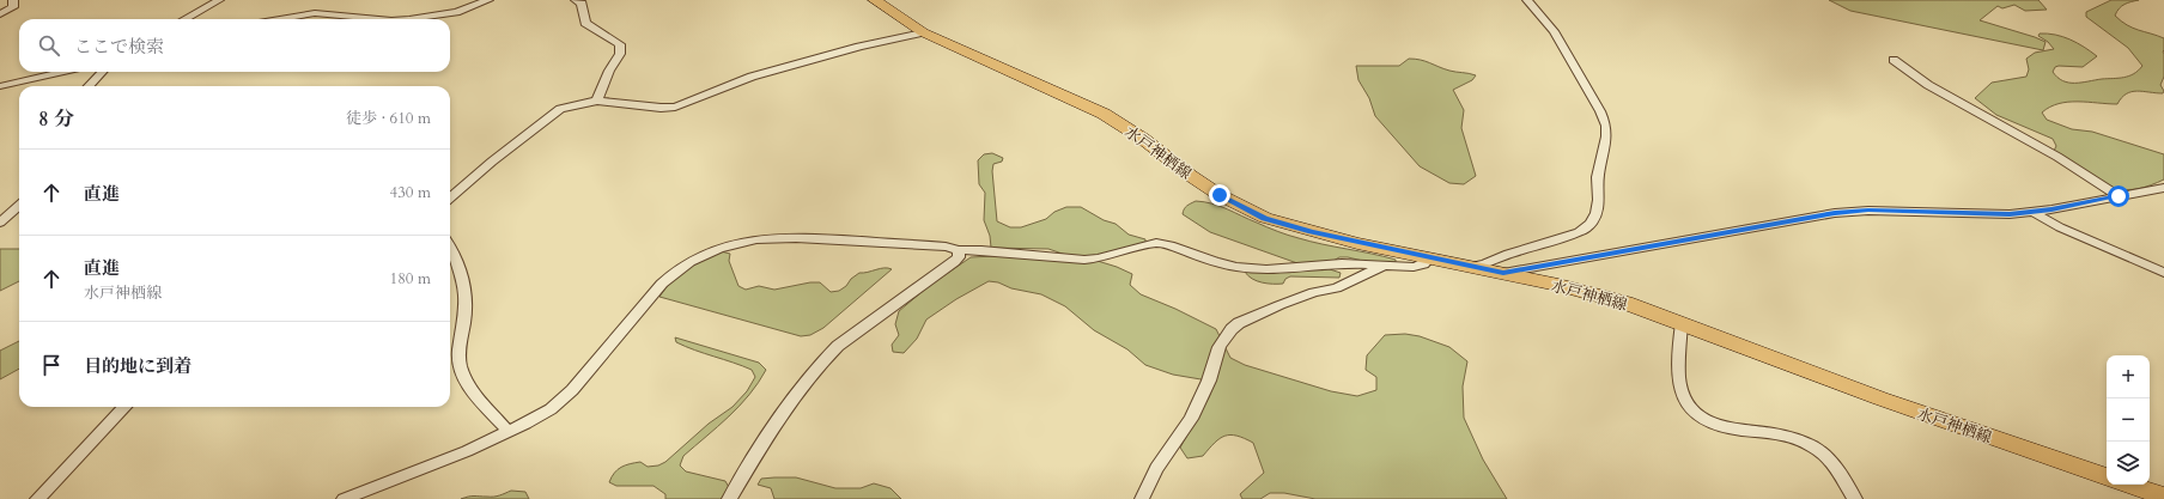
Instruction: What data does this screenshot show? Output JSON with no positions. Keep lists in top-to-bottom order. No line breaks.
{"streets":{"main road":["水戸神栖線"]},"page":{"search":"ここで検索","heading":["8 分","徒歩 · 610 m"],"list":[["直進","430 m"],["直進","水戸神栖線","180 m"],"目的地に到着"],"map_buttons":["+","−"]}}
